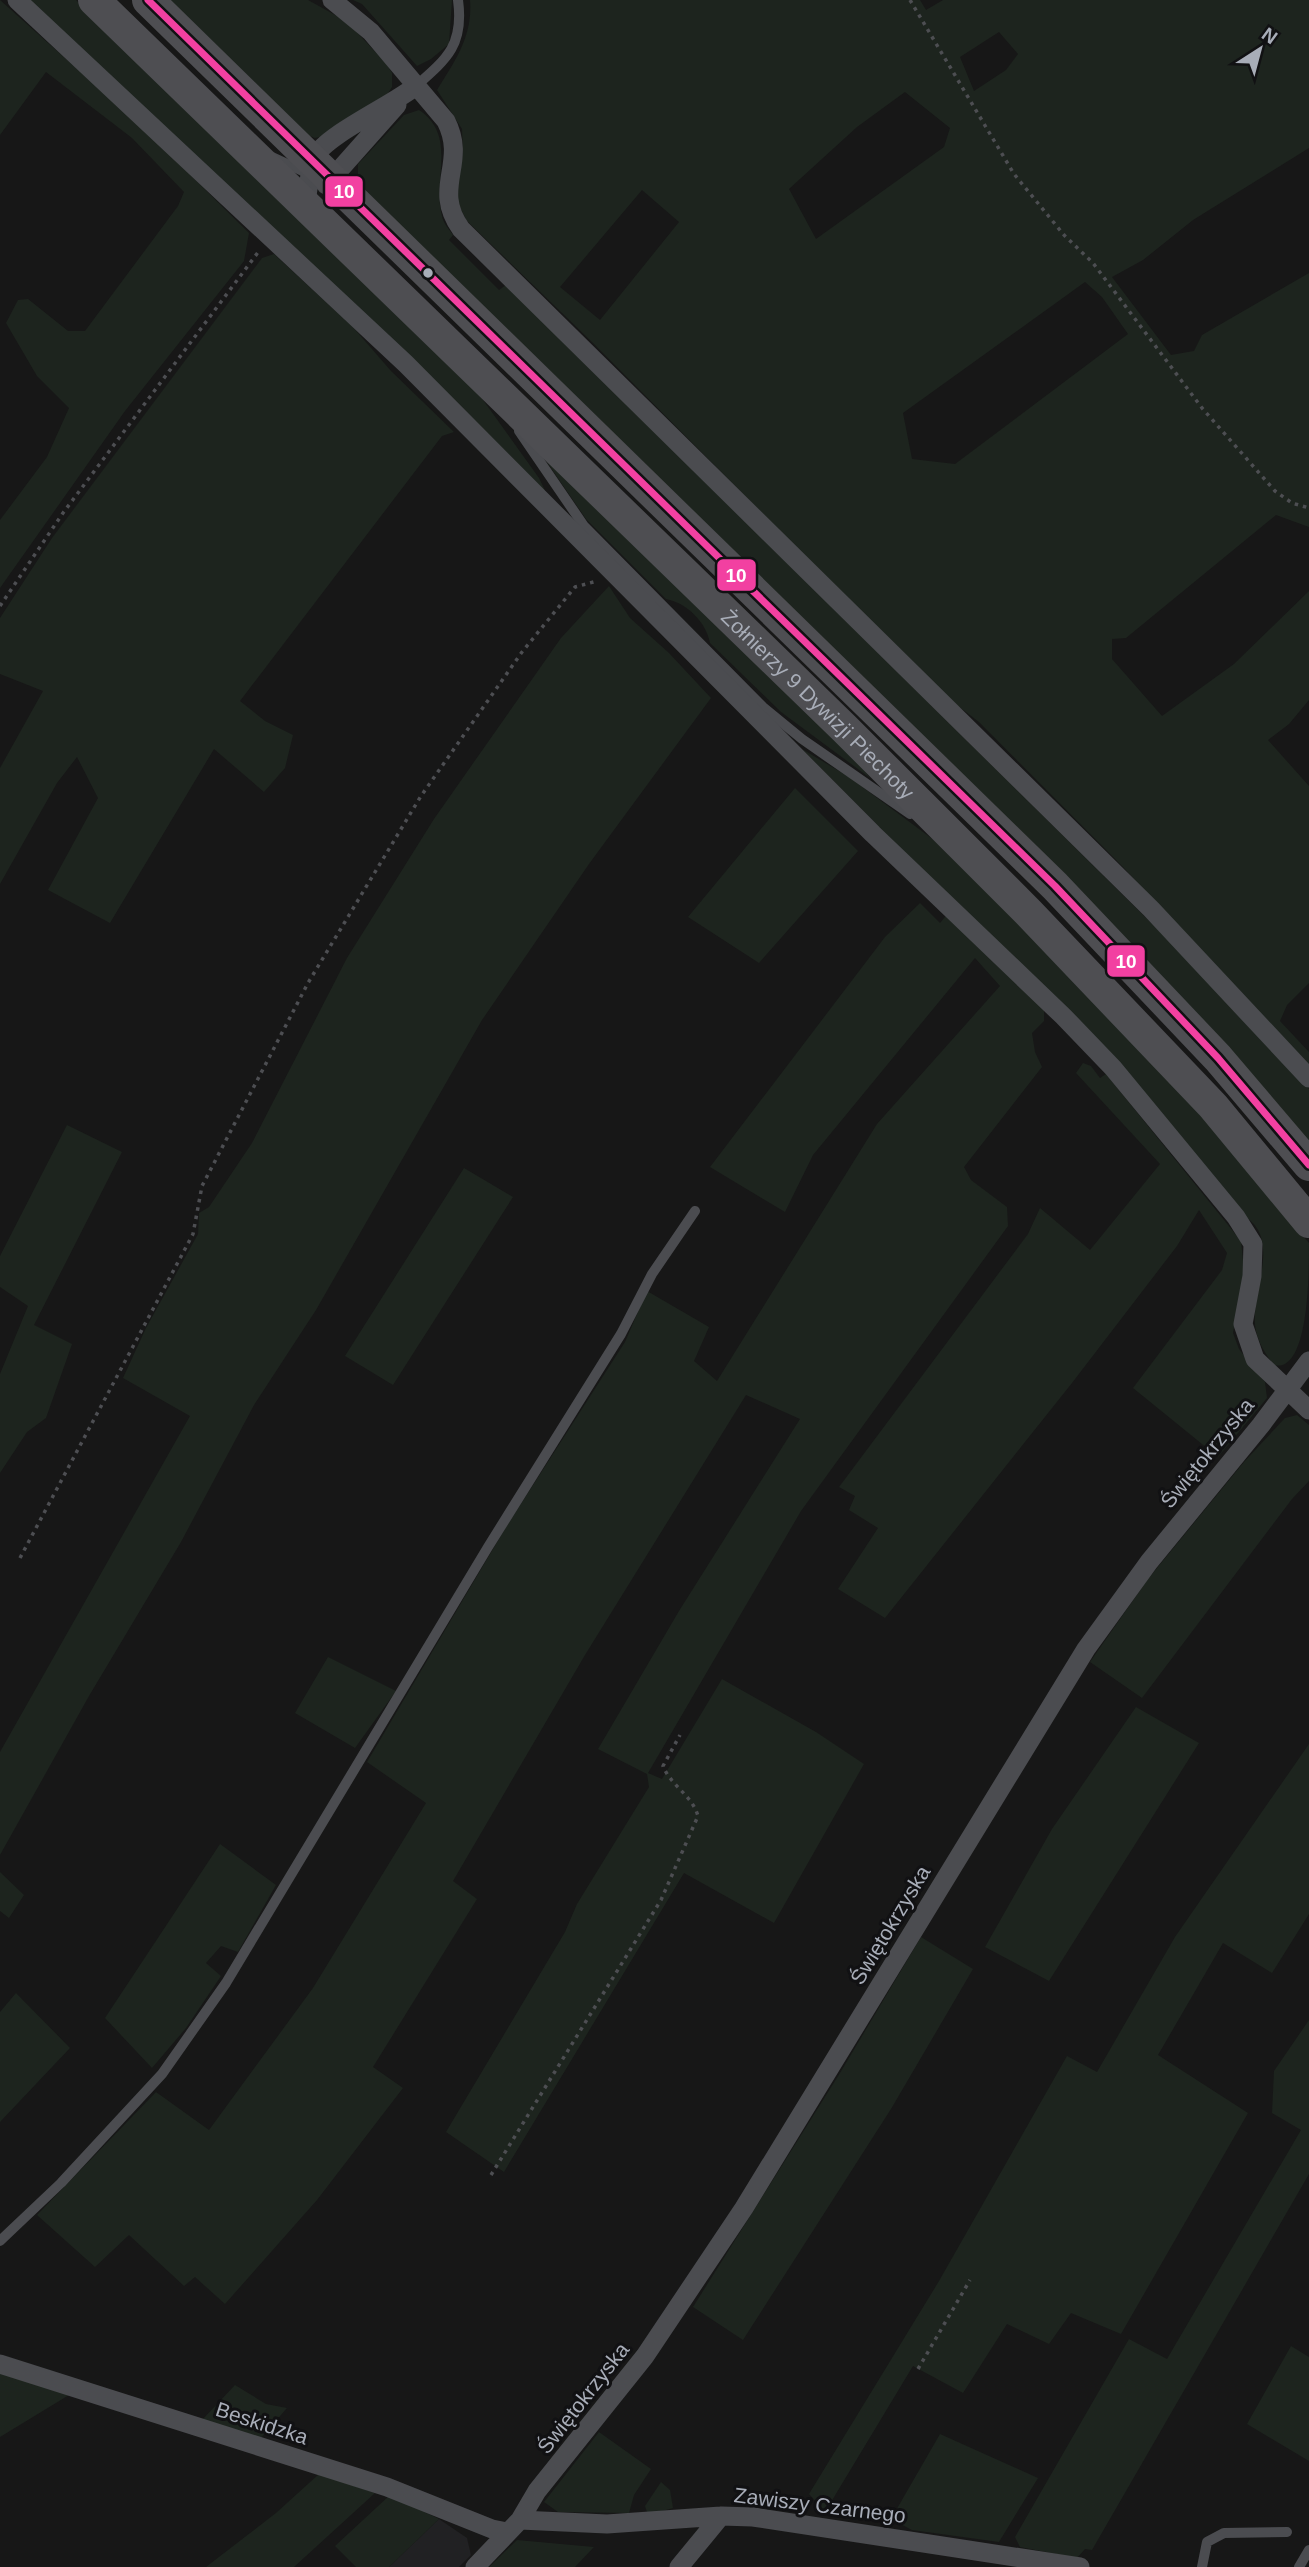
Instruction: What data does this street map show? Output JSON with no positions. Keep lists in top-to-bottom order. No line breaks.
{"streets":{"highway":["Żołnierzy 9 Dywizji Piechoty"],"street":["Świętokrzyska","Beskidzka","Zawiszy Czarnego"]},"crossings":[["Świętokrzyska","Beskidzka"],["Świętokrzyska","Zawiszy Czarnego"],["Beskidzka","Zawiszy Czarnego"]],"lines":["transit line 10"],"north":"top right"}
